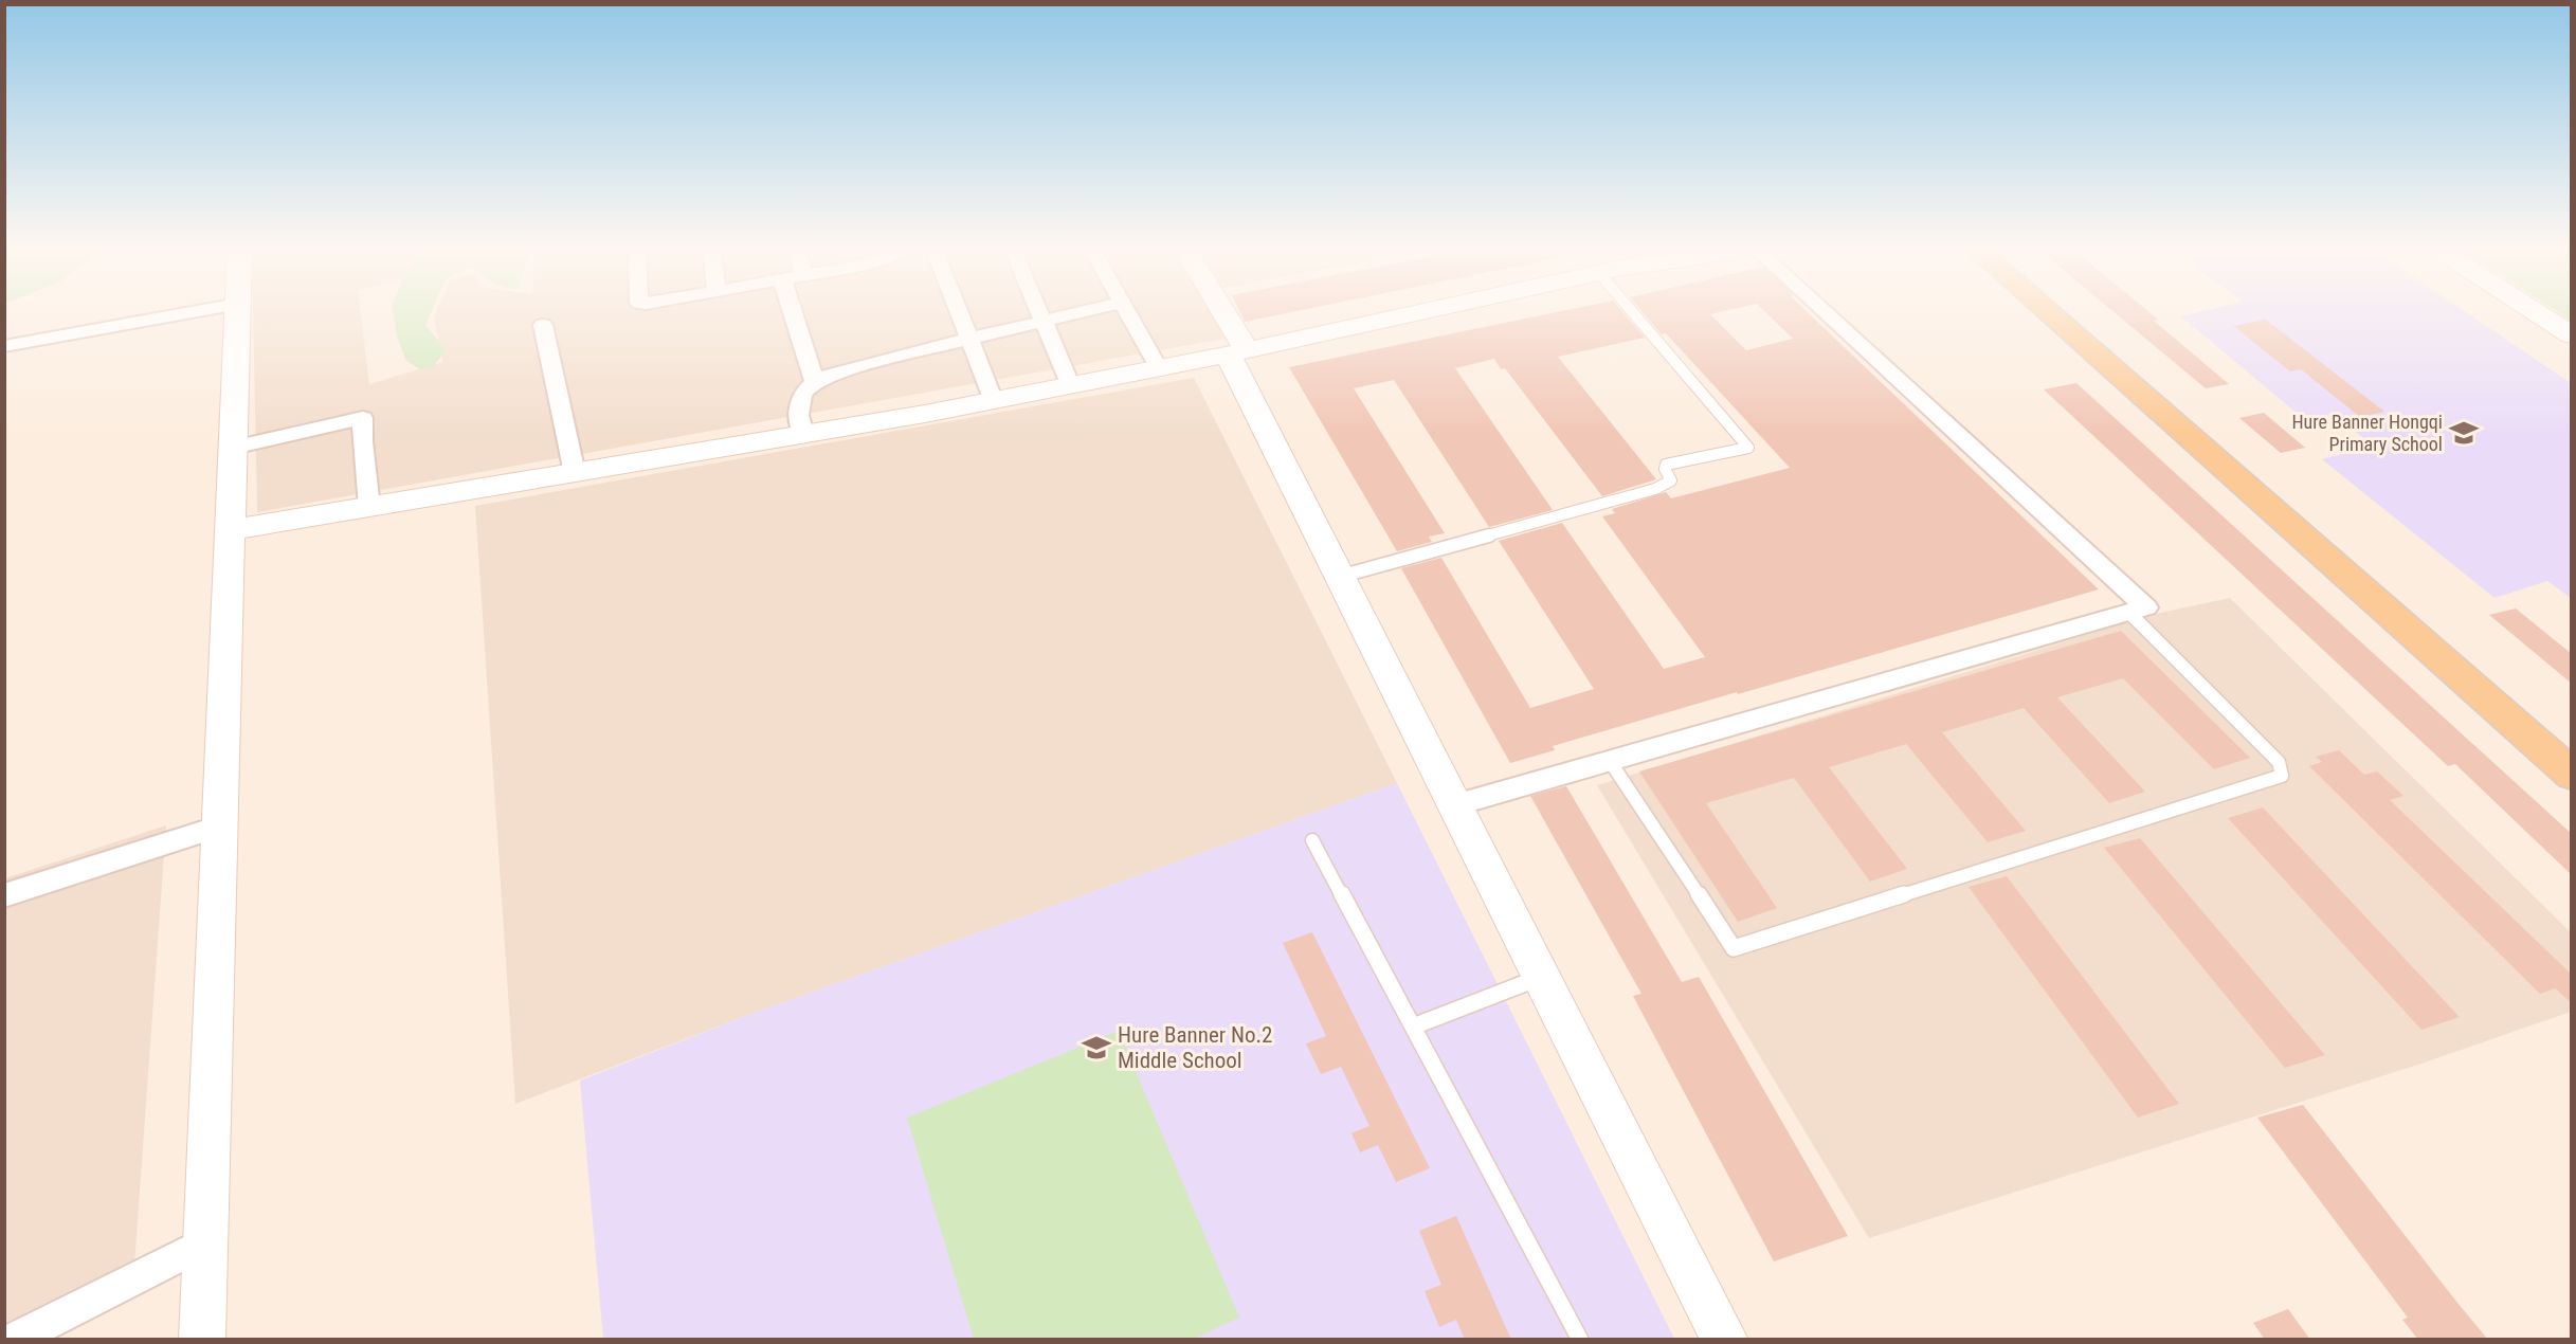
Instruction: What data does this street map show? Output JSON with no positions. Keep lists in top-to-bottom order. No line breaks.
{"places":{"school or university":["Hure Banner Hongqi Primary School","Hure Banner No.2 Middle School"]}}
